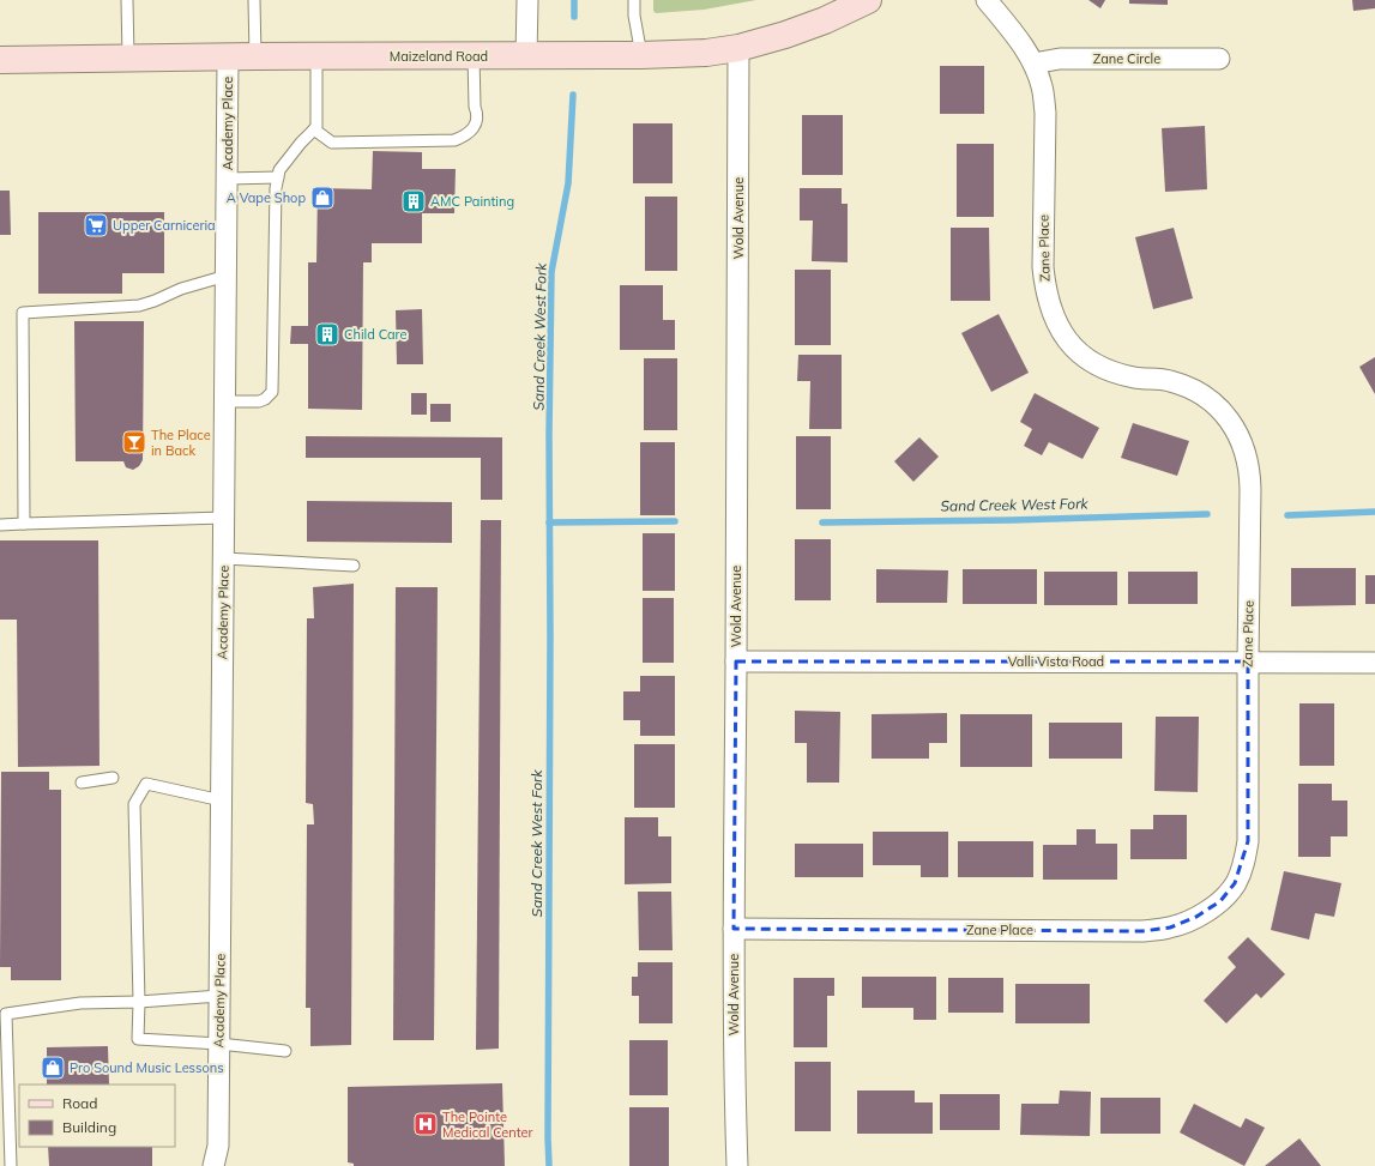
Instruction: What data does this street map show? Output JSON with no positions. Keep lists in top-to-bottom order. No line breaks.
{"streets":{"main road":["Maizeland Road"],"street":["Zane Circle","Academy Place","Wold Avenue","Zane Place","Valli Vista Road"]},"crossings":[["Maizeland Road","Academy Place"],["Maizeland Road","Wold Avenue"],["Zane Circle","Zane Place"],["Wold Avenue","Zane Place"],["Wold Avenue","Valli Vista Road"],["Zane Place","Valli Vista Road"]],"water":["Sand Creek West Fork"],"places":{"shop":["A Vape Shop","Pro Sound Music Lessons"],"building":["AMC Painting","Child Care"],"supermarket":["Upper Carniceria"],"bar":["The Place in Back"],"hospital":["The Pointe Medical Center"]},"legend":["Road","Building"]}
